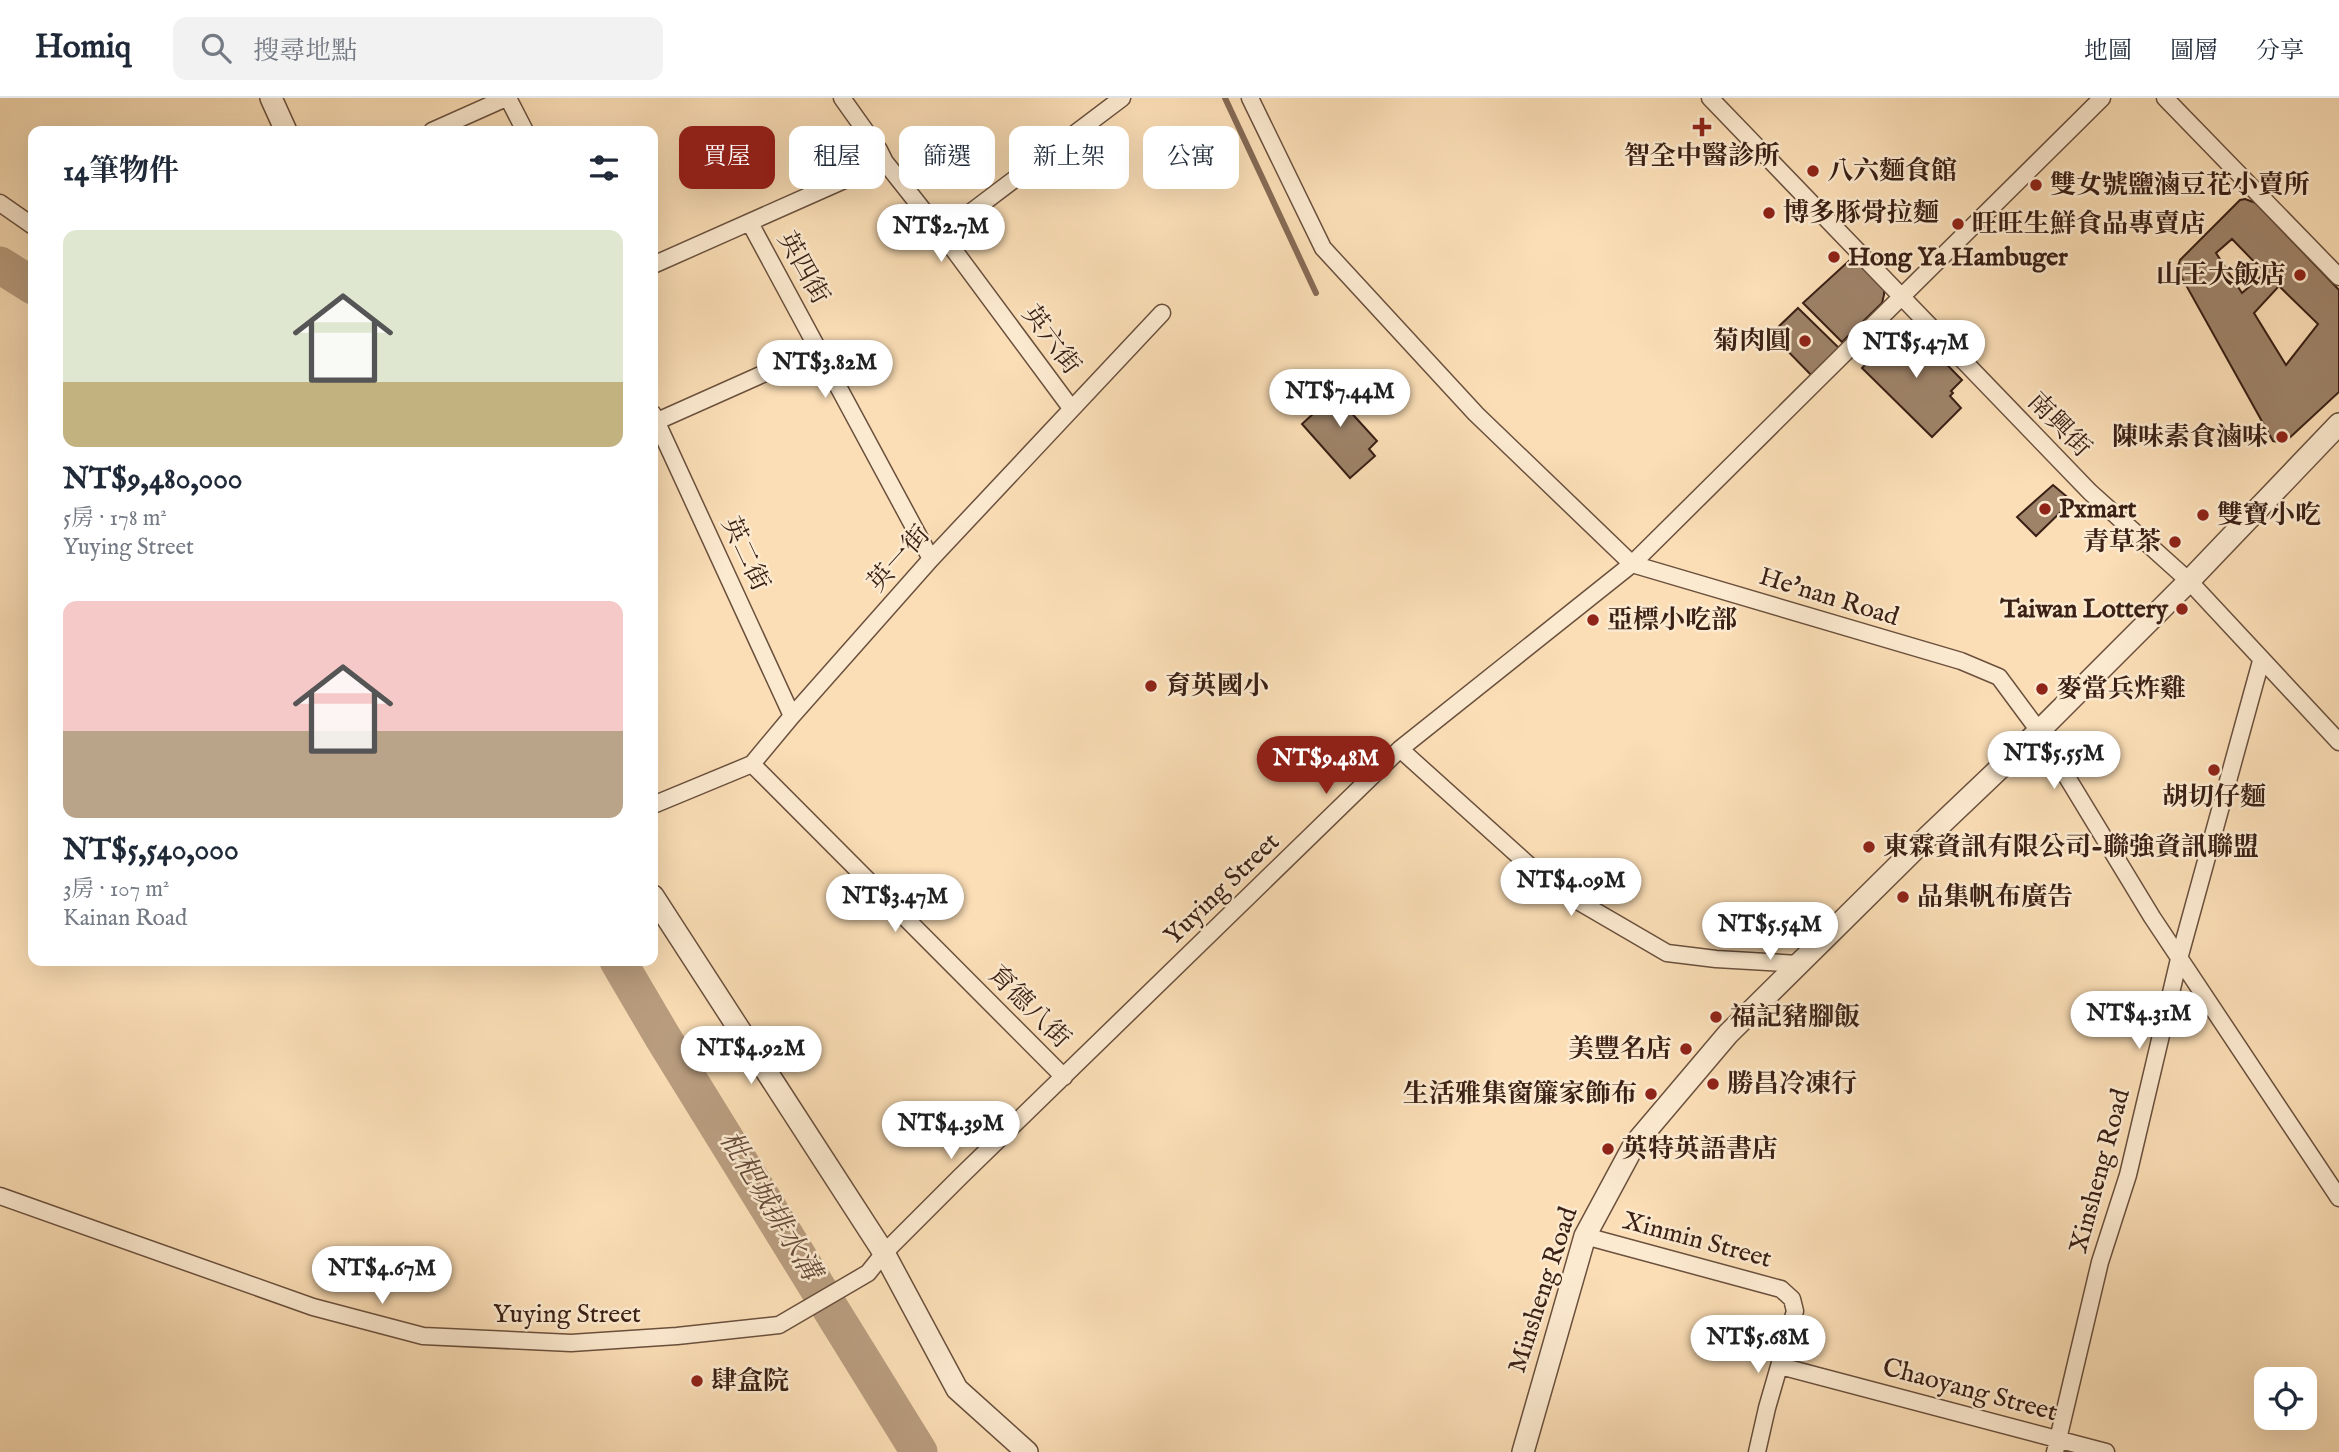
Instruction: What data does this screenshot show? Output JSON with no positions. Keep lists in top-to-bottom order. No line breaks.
{"streets":{"street":["英四街","英六街","南興街","英二街","英一街","He'nan Road","Yuying Street","育德八街","Xinsheng Road","Xinmin Street","Minsheng Road","Chaoyang Street"]},"crossings":[["英四街","英一街"],["英六街","英一街"],["南興街","Yuying Street"],["南興街","Xinsheng Road"],["南興街","Minsheng Road"],["英二街","英一街"],["英一街","育德八街"],["He'nan Road","Yuying Street"],["He'nan Road","Xinsheng Road"],["He'nan Road","Minsheng Road"],["Yuying Street","育德八街"],["Xinsheng Road","Chaoyang Street"],["Xinmin Street","Minsheng Road"],["Xinmin Street","Chaoyang Street"]],"water":["枇杷城排水溝"],"places":{"health":["智全中醫診所"],"other":["八六麵食館","雙女號鹽滷豆花小賣所","博多豚骨拉麵","旺旺生鮮食品專賣店","Hong Ya Hambuger","山王大飯店","菊肉圓","陳味素食滷味","Pxmart","雙寶小吃","青草茶","Taiwan Lottery","亞標小吃部","育英國小","麥當兵炸雞","胡切仔麵","東霖資訊有限公司-聯強資訊聯盟","品集帆布廣告","福記豬腳飯","美豐名店","勝昌冷凍行","生活雅集窗簾家飾布","英特英語書店","肆盒院"]},"page":{"header":"Homiq","search":"搜尋地點","nav":["地圖","圖層","分享"],"chip":["買屋","租屋","篩選","新上架","公寓"],"heading":"14筆物件","price":["NT$2.7M","NT$5.47M","NT$3.82M","NT$7.44M","NT$5.55M","NT$9.48M","NT$4.09M","NT$3.47M","NT$5.54M","NT$4.31M","NT$4.92M","NT$4.39M","NT$4.67M","NT$5.68M"],"list":[{"name":"NT$9,480,000","note":"5房 · 178 m² · Yuying Street"},{"name":"NT$5,540,000","note":"3房 · 107 m² · Kainan Road"}]}}
